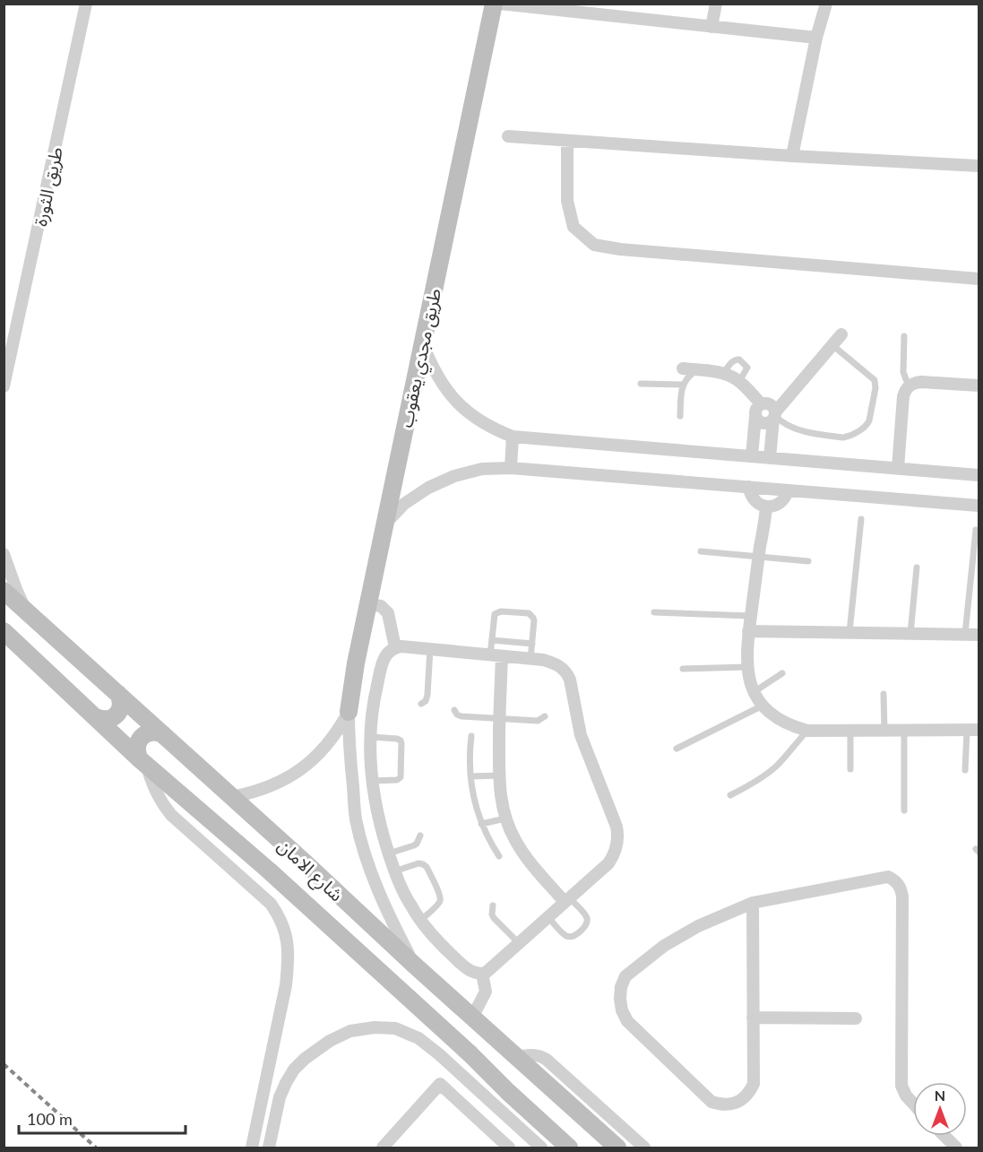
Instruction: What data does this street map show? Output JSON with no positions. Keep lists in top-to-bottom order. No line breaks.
{"streets":{"street":["طريق الثورة","طريق مجدي يعقوب","شارع الامان"]},"crossings":[["طريق مجدي يعقوب","شارع الامان"]],"scale_bar":"100 m","north":"top"}
